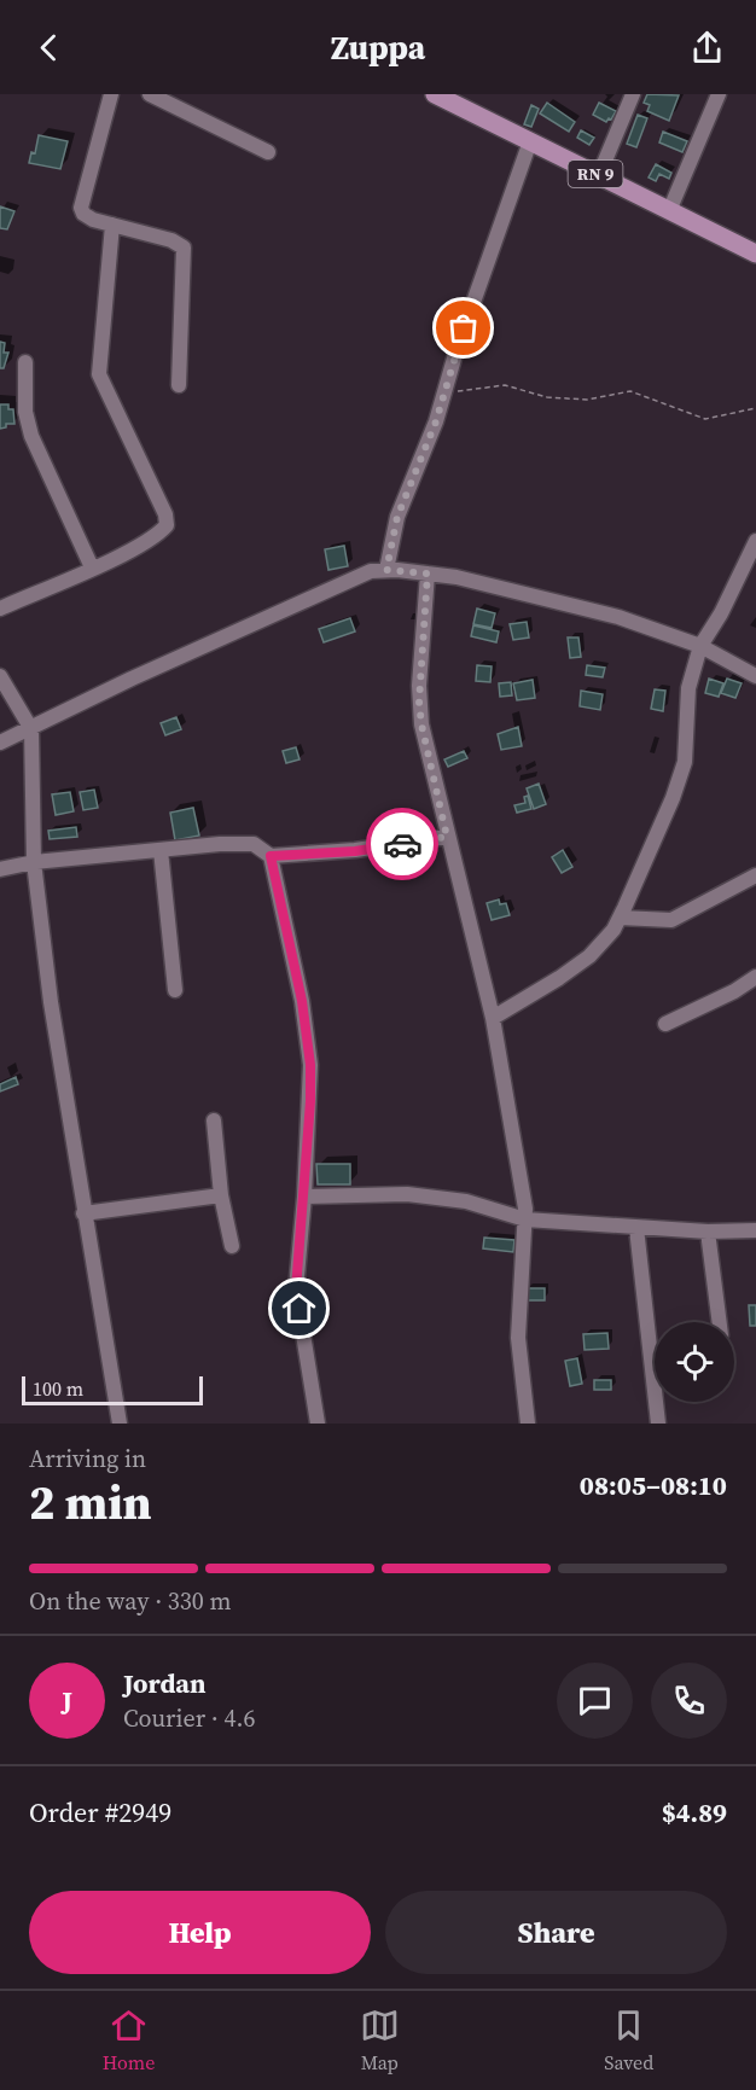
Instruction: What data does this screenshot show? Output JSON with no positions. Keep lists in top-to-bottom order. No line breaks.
{"streets":{"main road":["RN 9"]},"scale_bar":"100 m","page":{"header":"Zuppa","scale":"100 m","heading":["2 min","Arriving in","08:05–08:10"],"panel":["Jordan","Courier · 4.6","Order #2949","$4.89"],"bar":"On the way · 330 m","round":"J","buttons":["Help","Share"],"tabs":["Home","Map","Saved"]}}
